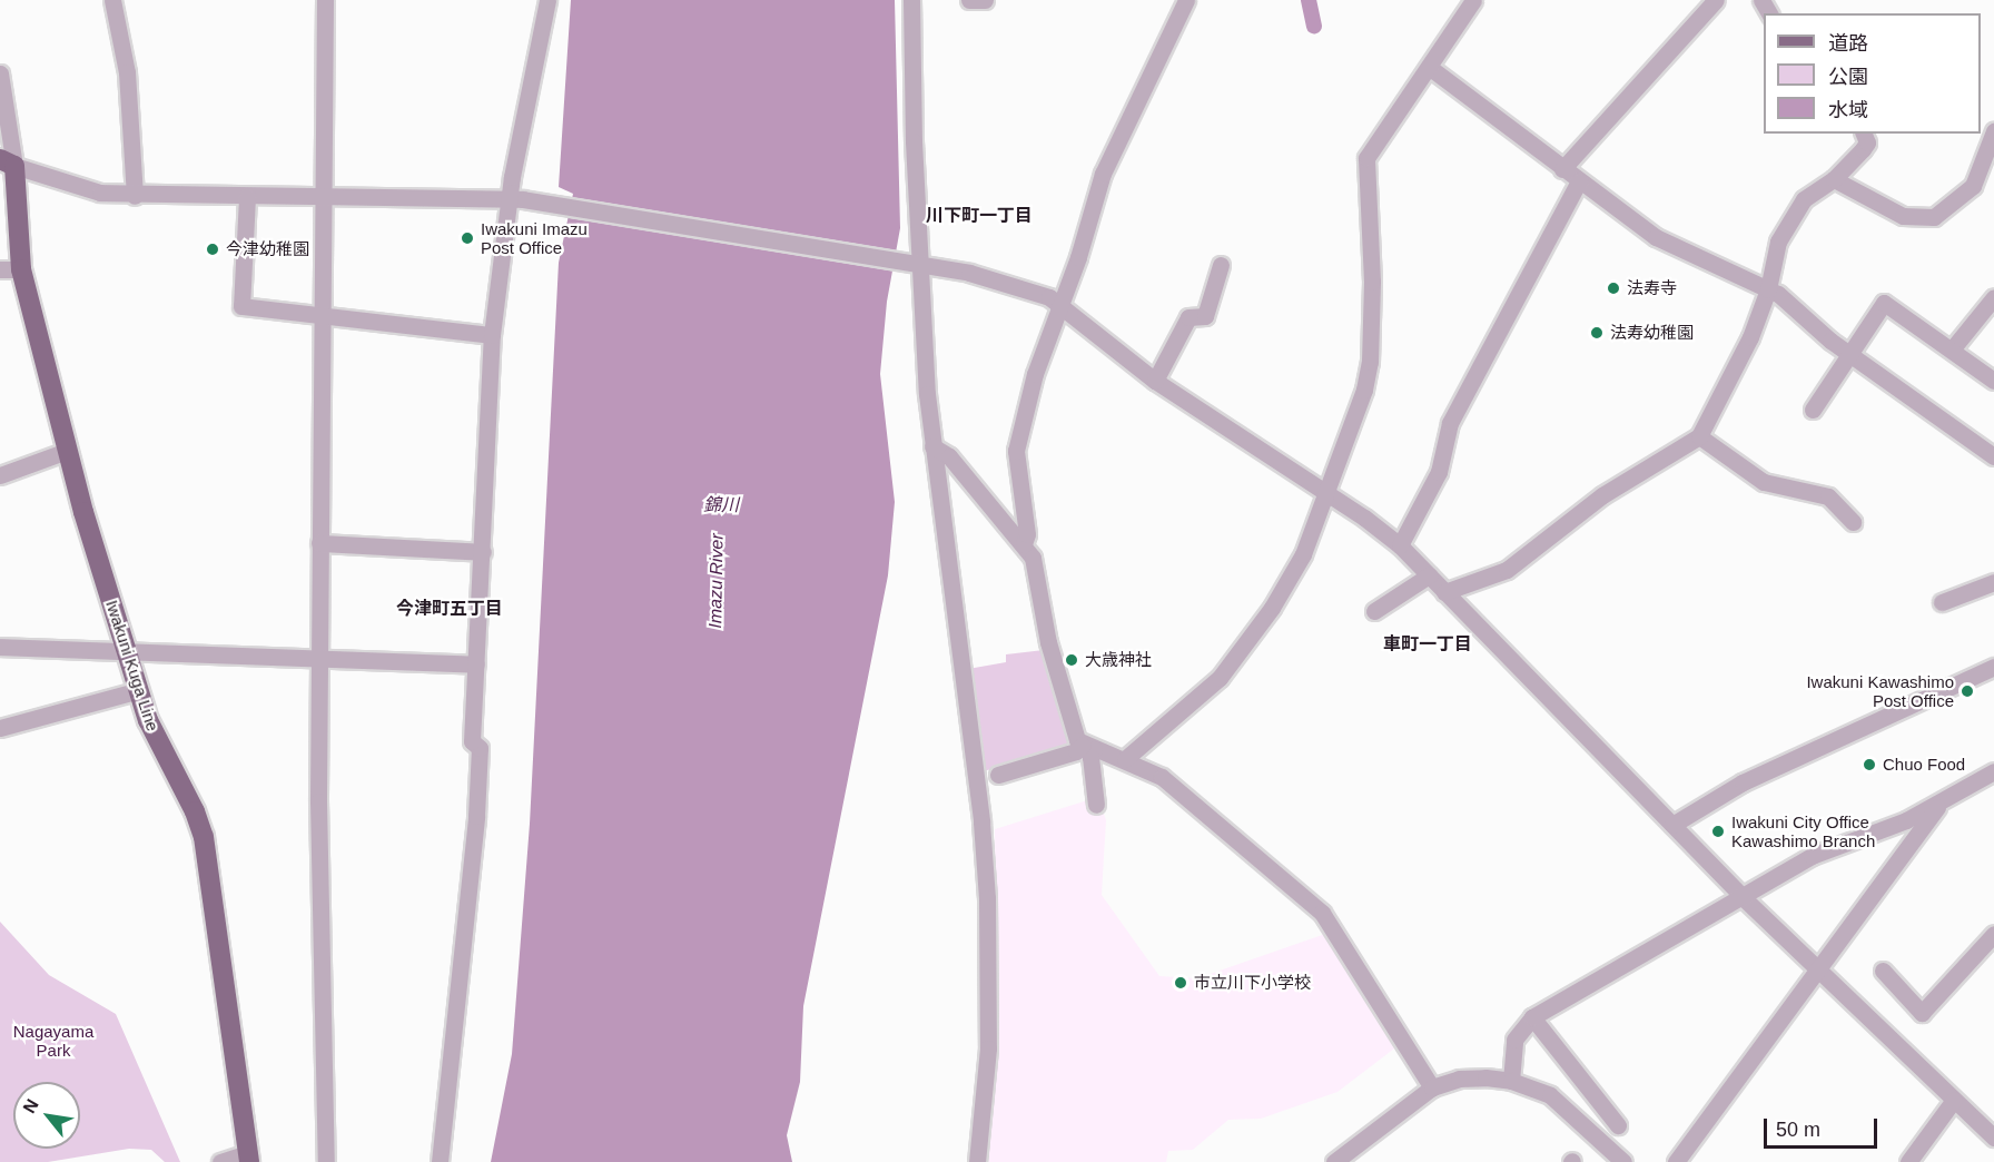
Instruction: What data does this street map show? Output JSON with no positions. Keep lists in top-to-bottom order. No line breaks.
{"streets":{"main road":["Iwakuni Kuga Line"]},"districts":["川下町一丁目","今津町五丁目","車町一丁目"],"water":["錦川","Imazu River"],"parks":["Nagayama Park"],"places":["Iwakuni Imazu Post Office","今津幼稚園","法寿寺","法寿幼稚園","大歳神社","Iwakuni Kawashimo Post Office","Chuo Food","Iwakuni City Office Kawashimo Branch","市立川下小学校"],"legend":["道路","公園","水域"],"scale_bar":"50 m","north":"top left"}
